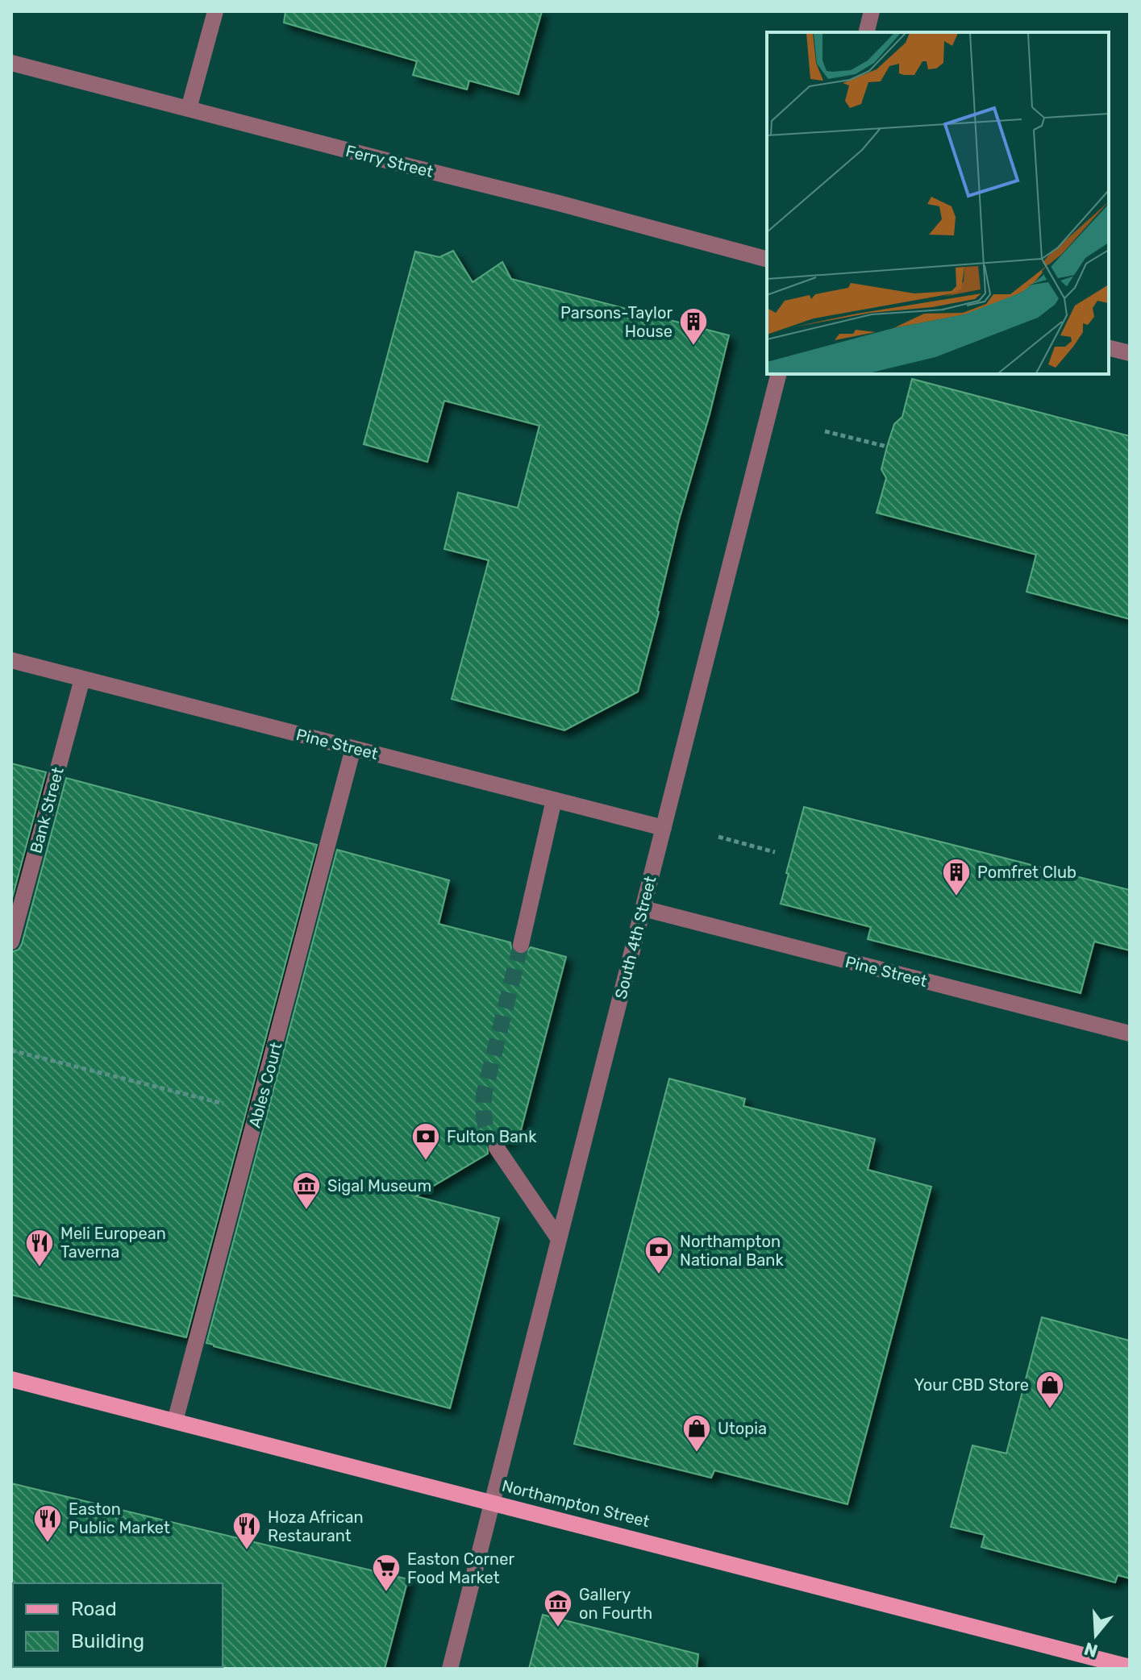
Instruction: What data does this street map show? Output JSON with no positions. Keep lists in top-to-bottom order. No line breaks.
{"streets":{"main road":["Northampton Street"],"street":["Ferry Street","Pine Street","Bank Street","South 4th Street","Ables Court"]},"crossings":[["Pine Street","Bank Street"],["Pine Street","South 4th Street"],["Pine Street","Ables Court"],["South 4th Street","Northampton Street"],["Ables Court","Northampton Street"]],"places":{"building":["Parsons-Taylor House","Pomfret Club"],"bank":["Fulton Bank","Northampton National Bank"],"museum":["Sigal Museum","Gallery on Fourth"],"restaurant":["Meli European Taverna","Easton Public Market","Hoza African Restaurant"],"shop":["Your CBD Store","Utopia"],"supermarket":["Easton Corner Food Market"]},"legend":["Road","Building"],"north":"bottom"}
